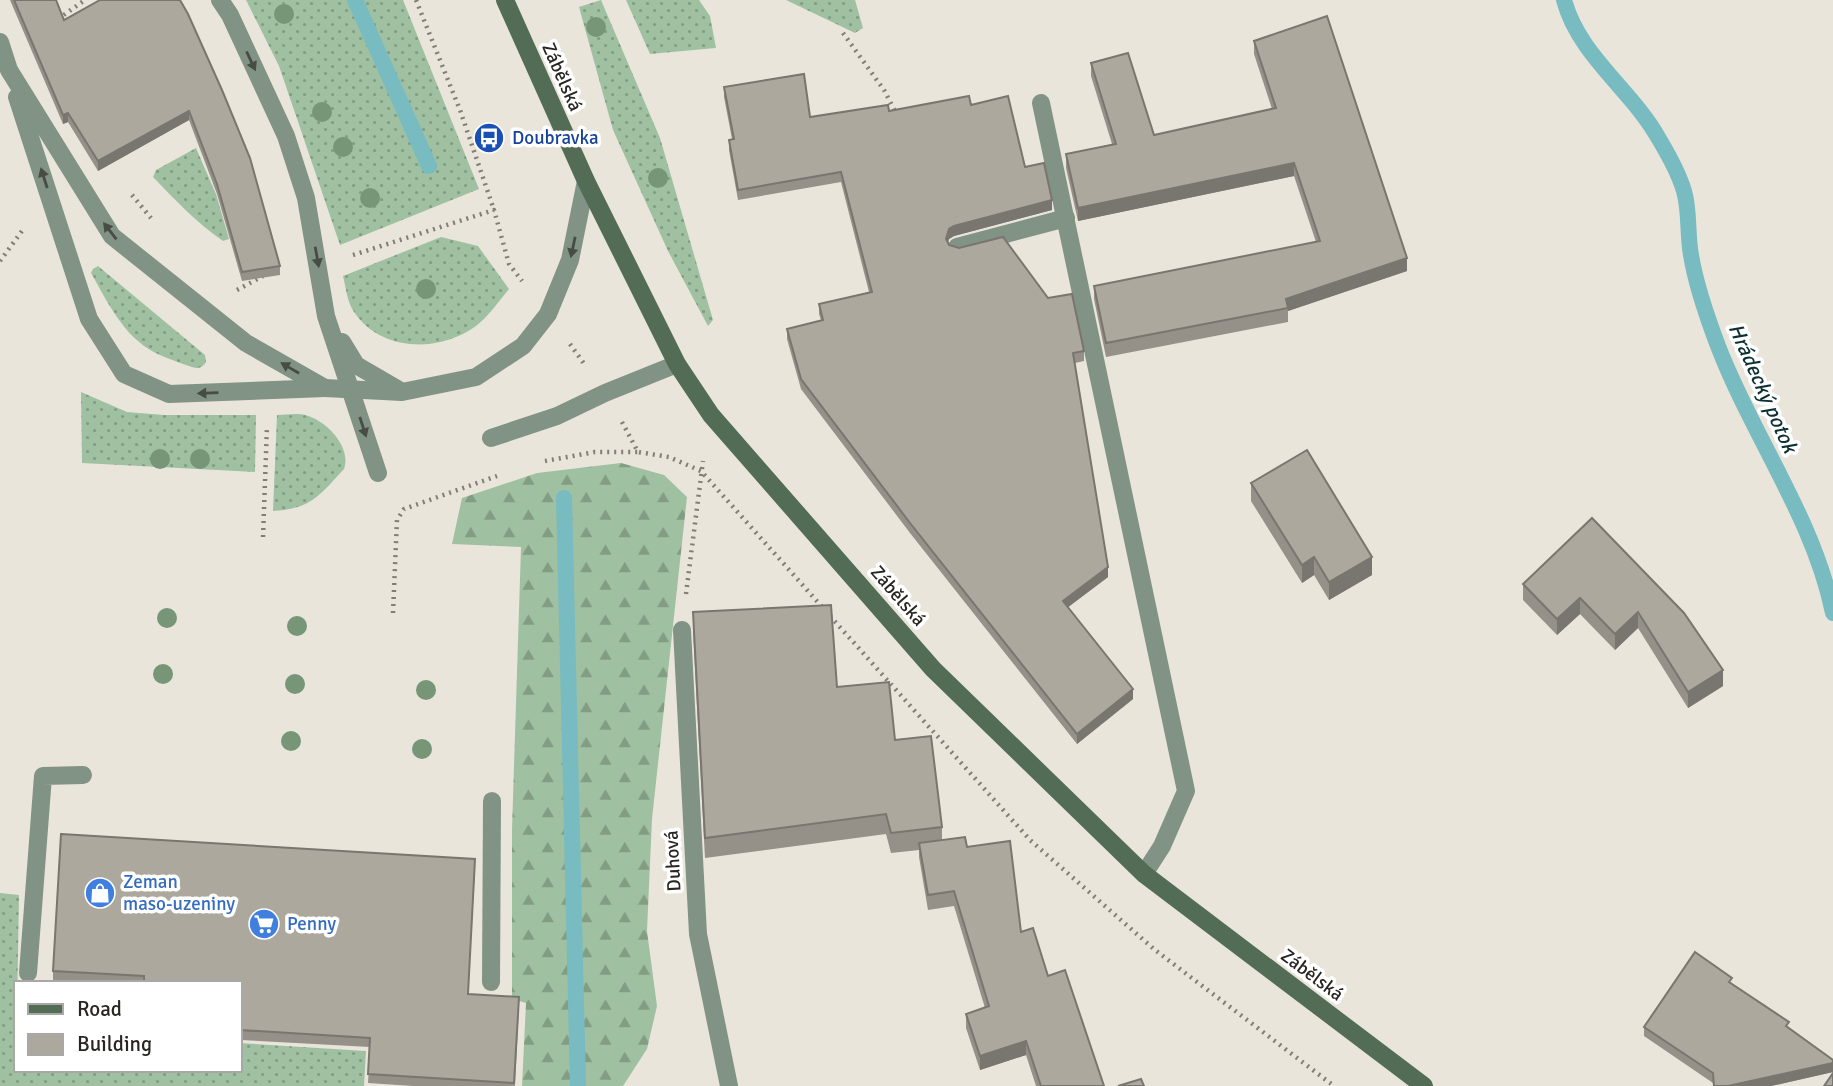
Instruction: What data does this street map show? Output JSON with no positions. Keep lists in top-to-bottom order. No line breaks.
{"streets":{"main road":["Zábělská"],"street":["Duhová"]},"water":["Hrádecký potok"],"places":{"bus stop":["Doubravka"],"shop":["Zeman maso-uzeniny"],"supermarket":["Penny"]},"legend":["Road","Building"]}
